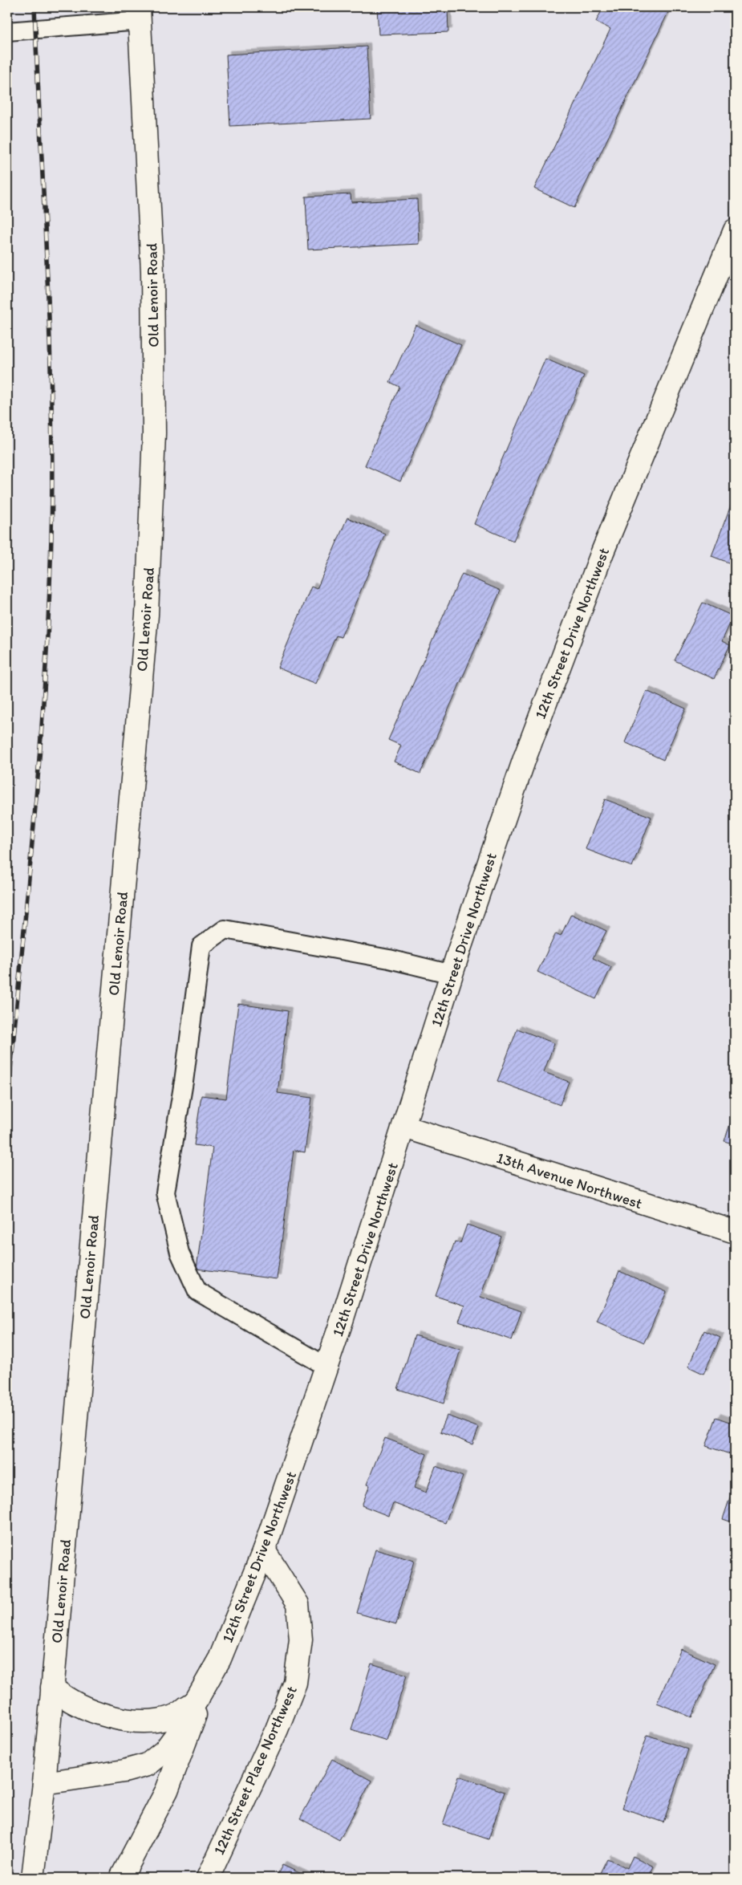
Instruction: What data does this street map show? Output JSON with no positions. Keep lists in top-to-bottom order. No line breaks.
{"streets":{"street":["Old Lenoir Road","12th Street Drive Northwest","13th Avenue Northwest","12th Street Place Northwest"]},"crossings":[["12th Street Drive Northwest","13th Avenue Northwest"],["12th Street Drive Northwest","12th Street Place Northwest"]]}
